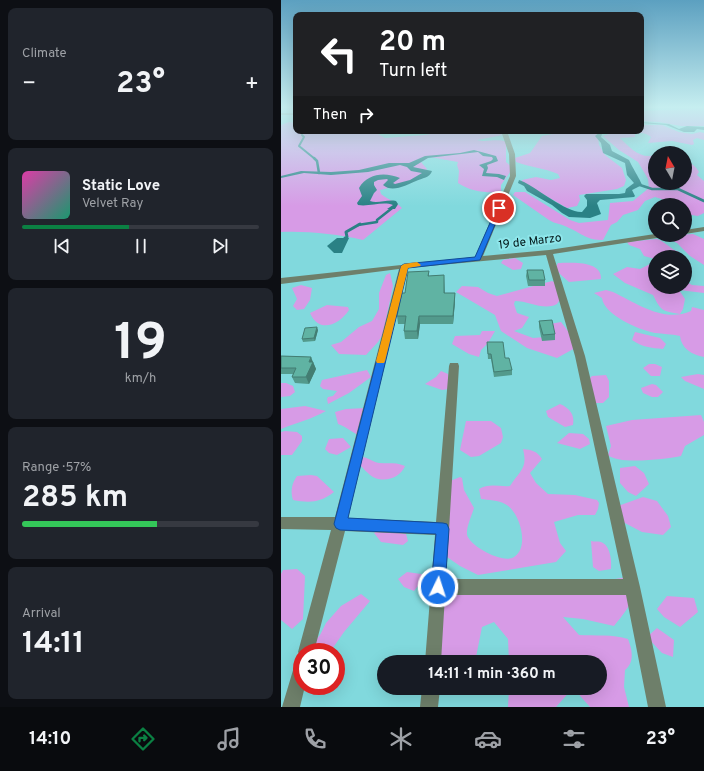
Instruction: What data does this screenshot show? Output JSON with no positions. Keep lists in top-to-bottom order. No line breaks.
{"streets":{"street":["19 de Marzo"]},"north":"top","page":{"tile":["Climate",["19","km/h"],["Range · 57%","285 km"],["Arrival","14:11"]],"turn":["20 m","Turn left"],"heat":["−","23°","+"],"then":"Then","song":["Static Love","Velvet Ray"],"limit":"30","trip":"14:11 · 1 min · 360 m","tabs":["14:10","23°"]}}
